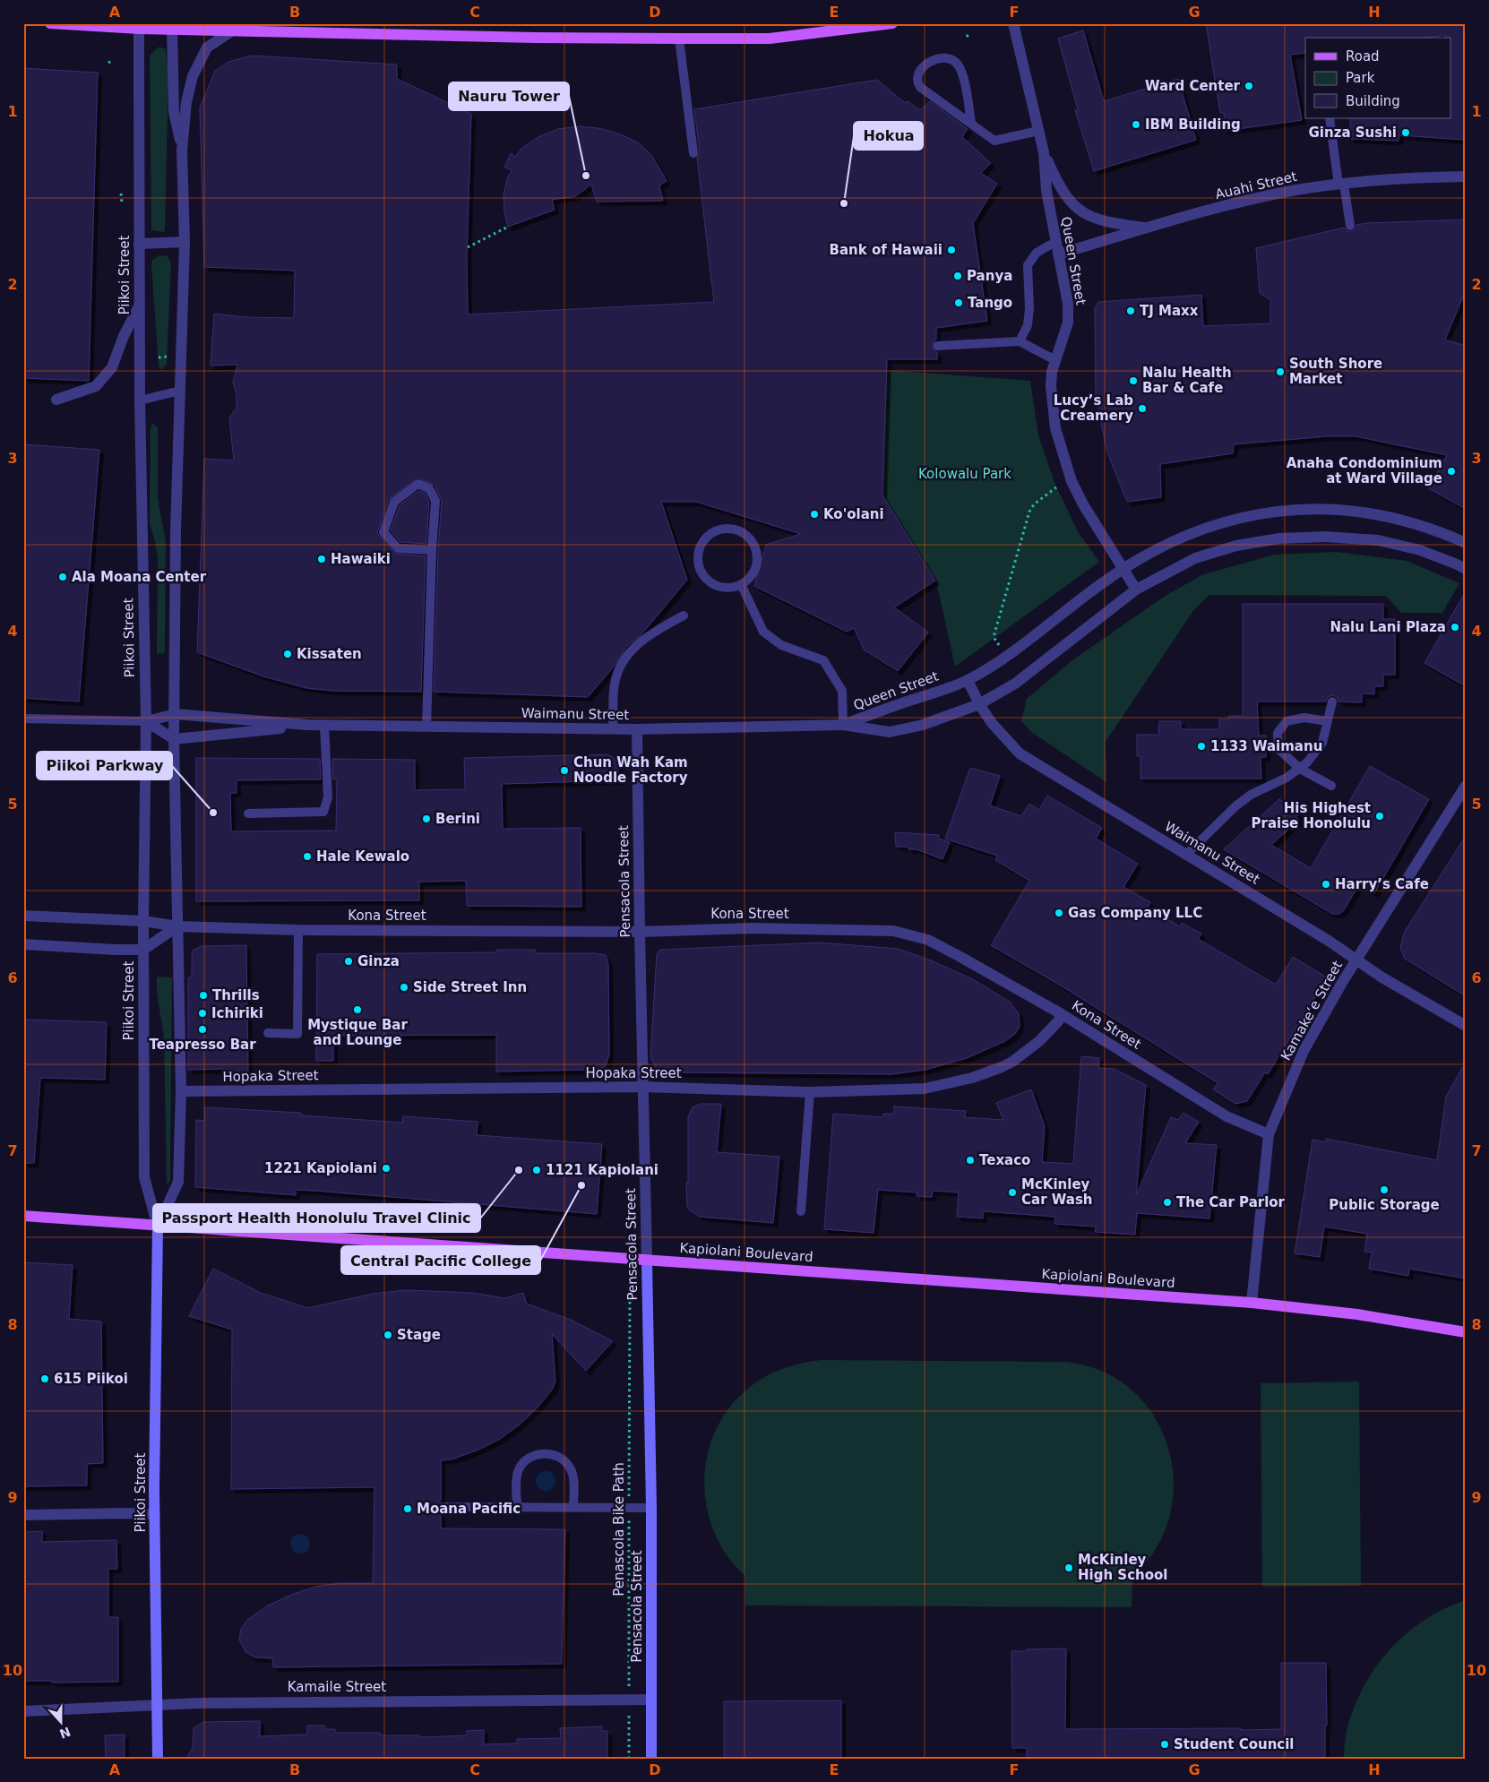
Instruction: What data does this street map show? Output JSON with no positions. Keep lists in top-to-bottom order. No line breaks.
{"streets":{"main road":["Piikoi Street","Pensacola Street","Kapiolani Boulevard"],"street":["Auahi Street","Queen Street","Waimanu Street","Kona Street","Kamakeʻe Street","Hopaka Street","Kamaile Street"],"path":["Penascola Bike Path"]},"crossings":[["Auahi Street","Queen Street"],["Queen Street","Waimanu Street"],["Piikoi Street","Waimanu Street"],["Piikoi Street","Kona Street"],["Piikoi Street","Hopaka Street"],["Piikoi Street","Kapiolani Boulevard"],["Piikoi Street","Kamaile Street"],["Waimanu Street","Pensacola Street"],["Waimanu Street","Kamakeʻe Street"],["Pensacola Street","Kona Street"],["Pensacola Street","Hopaka Street"],["Pensacola Street","Kapiolani Boulevard"],["Pensacola Street","Kamaile Street"],["Kona Street","Kamakeʻe Street"],["Kona Street","Hopaka Street"],["Kamakeʻe Street","Kapiolani Boulevard"],["Penascola Bike Path","Kamaile Street"]],"parks":["Kolowalu Park"],"places":["Ward Center","IBM Building","Ginza Sushi","Nauru Tower","Hokua","Bank of Hawaii","Panya","Tango","TJ Maxx","South Shore Market","Nalu Health Bar & Cafe","Lucy’s Lab Creamery","Anaha Condominium at Ward Village","Ko'olani","Hawaiki","Ala Moana Center","Nalu Lani Plaza","Kissaten","1133 Waimanu","Chun Wah Kam Noodle Factory","Piikoi Parkway","His Highest Praise Honolulu","Berini","Hale Kewalo","Harry’s Cafe","Gas Company LLC","Ginza","Side Street Inn","Thrills","Mystique Bar and Lounge","Ichiriki","Teapresso Bar","Texaco","1221 Kapiolani","Passport Health Honolulu Travel Clinic","1121 Kapiolani","Central Pacific College","Public Storage","McKinley Car Wash","The Car Parlor","Stage","615 Piikoi","Moana Pacific","McKinley High School","Student Council"],"legend":["Road","Park","Building"],"north":"bottom","grid":{"columns":["A","B","C","D","E","F","G","H"],"rows":["1","2","3","4","5","6","7","8","9","10"]}}
